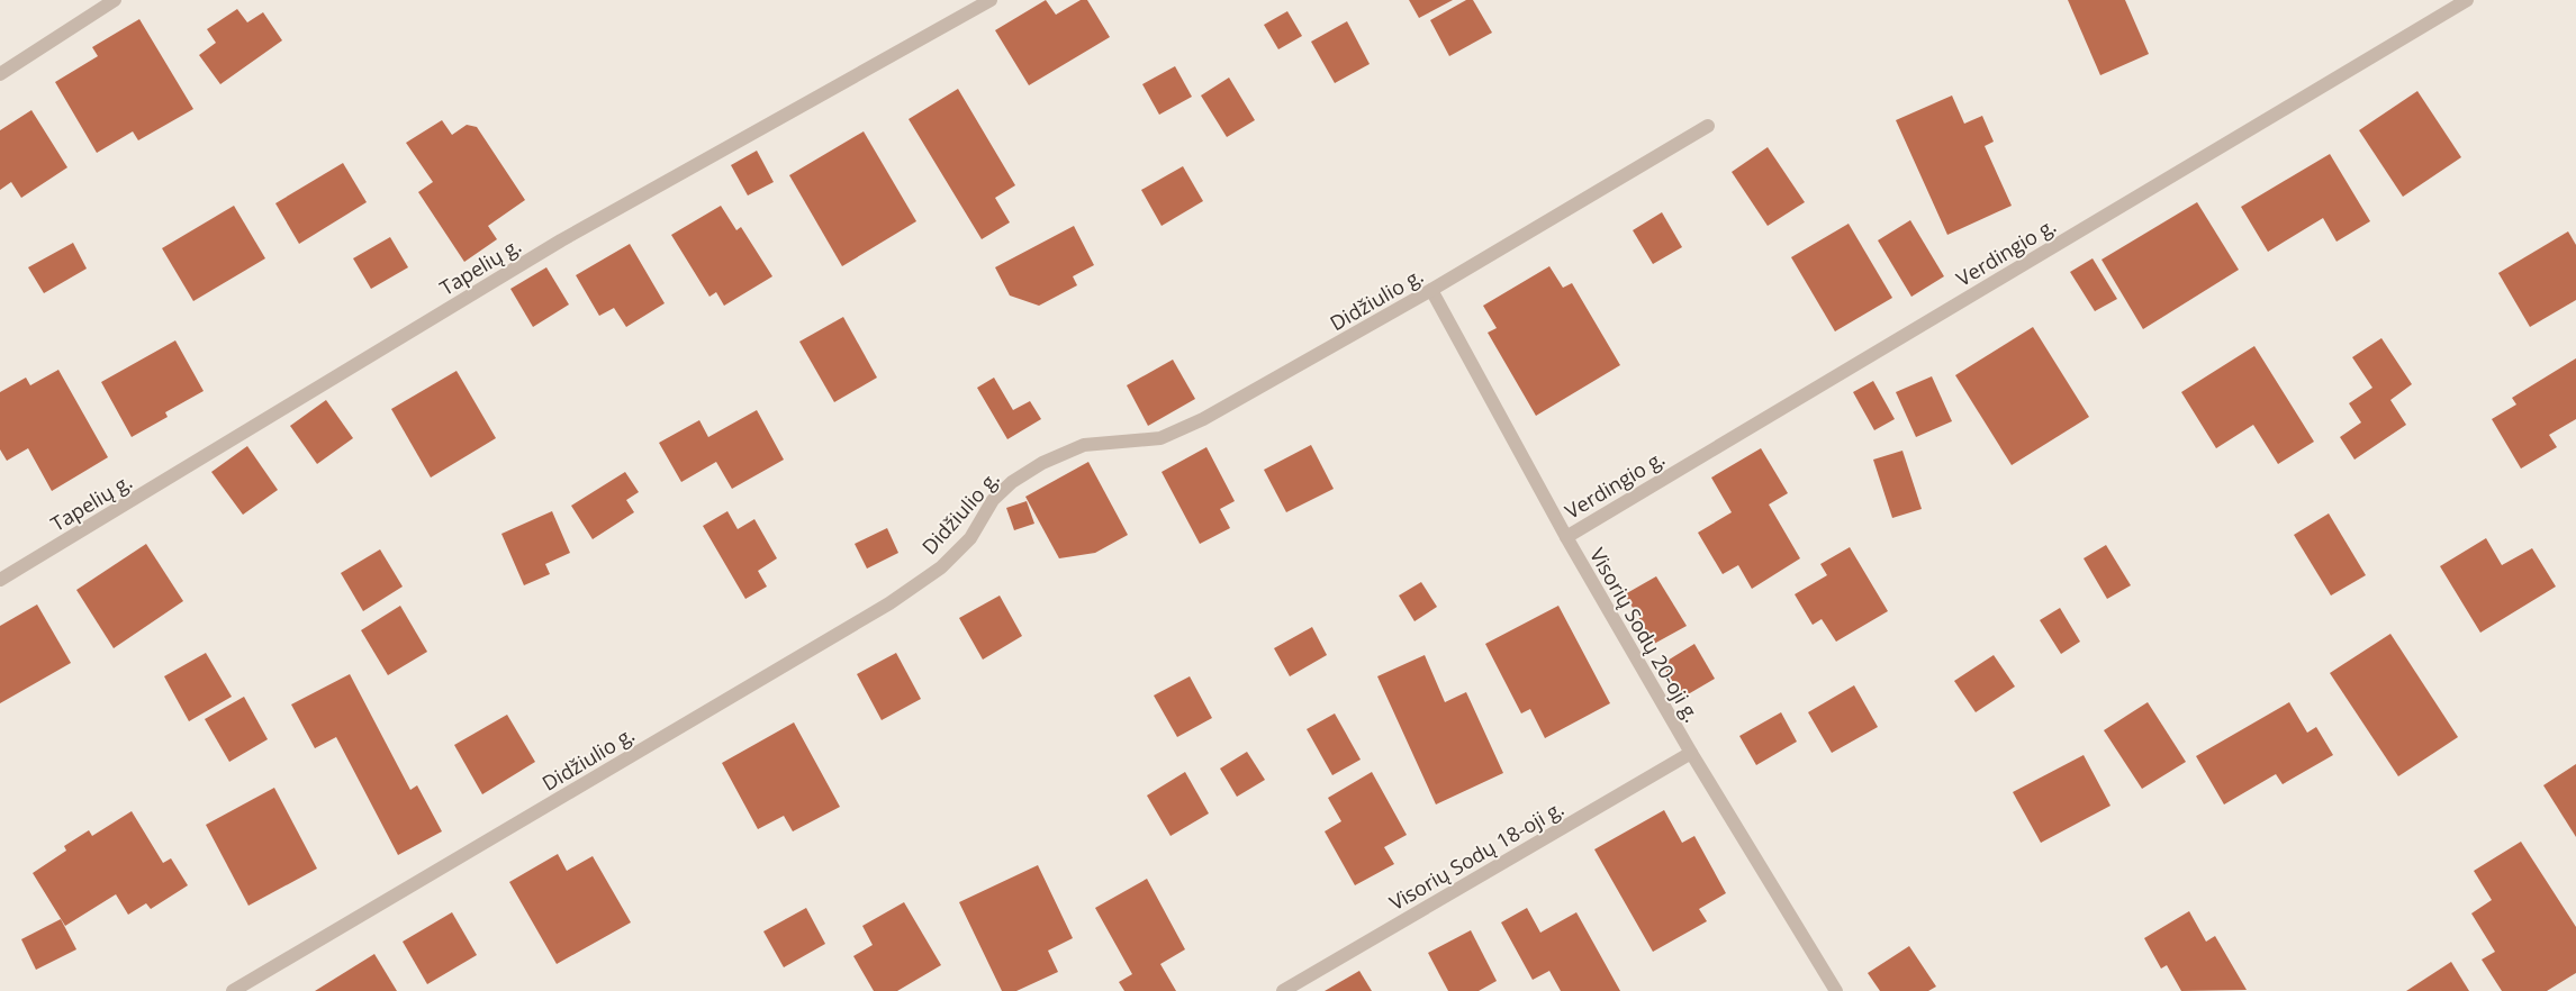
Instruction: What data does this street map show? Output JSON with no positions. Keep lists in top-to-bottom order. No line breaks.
{"streets":{"street":["Verdingio g.","Tapelių g.","Didžiulio g.","Visorių Sodų 20-oji g.","Visorių Sodų 18-oji g."]},"crossings":[["Verdingio g.","Visorių Sodų 20-oji g."],["Didžiulio g.","Visorių Sodų 20-oji g."],["Visorių Sodų 20-oji g.","Visorių Sodų 18-oji g."]]}
